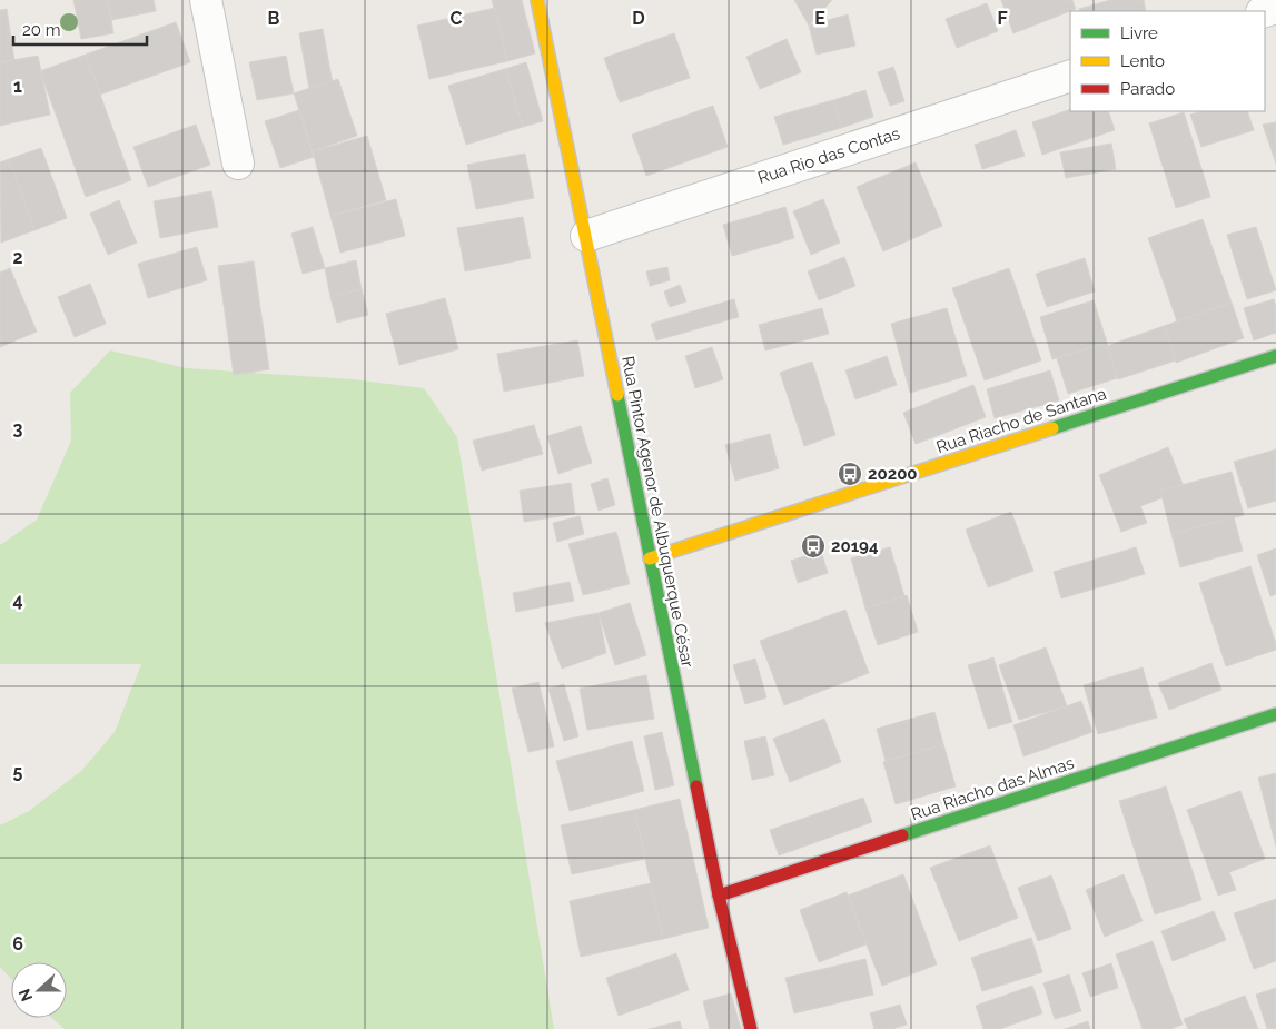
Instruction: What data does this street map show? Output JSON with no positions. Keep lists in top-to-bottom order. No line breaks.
{"streets":{"street":["Rua Rio das Contas","Rua Riacho de Santana","Rua Pintor Agenor de Albuquerque César","Rua Riacho das Almas"]},"crossings":[["Rua Rio das Contas","Rua Pintor Agenor de Albuquerque César"],["Rua Riacho de Santana","Rua Pintor Agenor de Albuquerque César"],["Rua Pintor Agenor de Albuquerque César","Rua Riacho das Almas"]],"places":{"bus stop":["20200","20194"]},"legend":["Livre","Lento","Parado"],"scale_bar":"20 m","north":"left","grid":{"columns":["B","C","D","E","F"],"rows":["1","2","3","4","5","6"]}}
